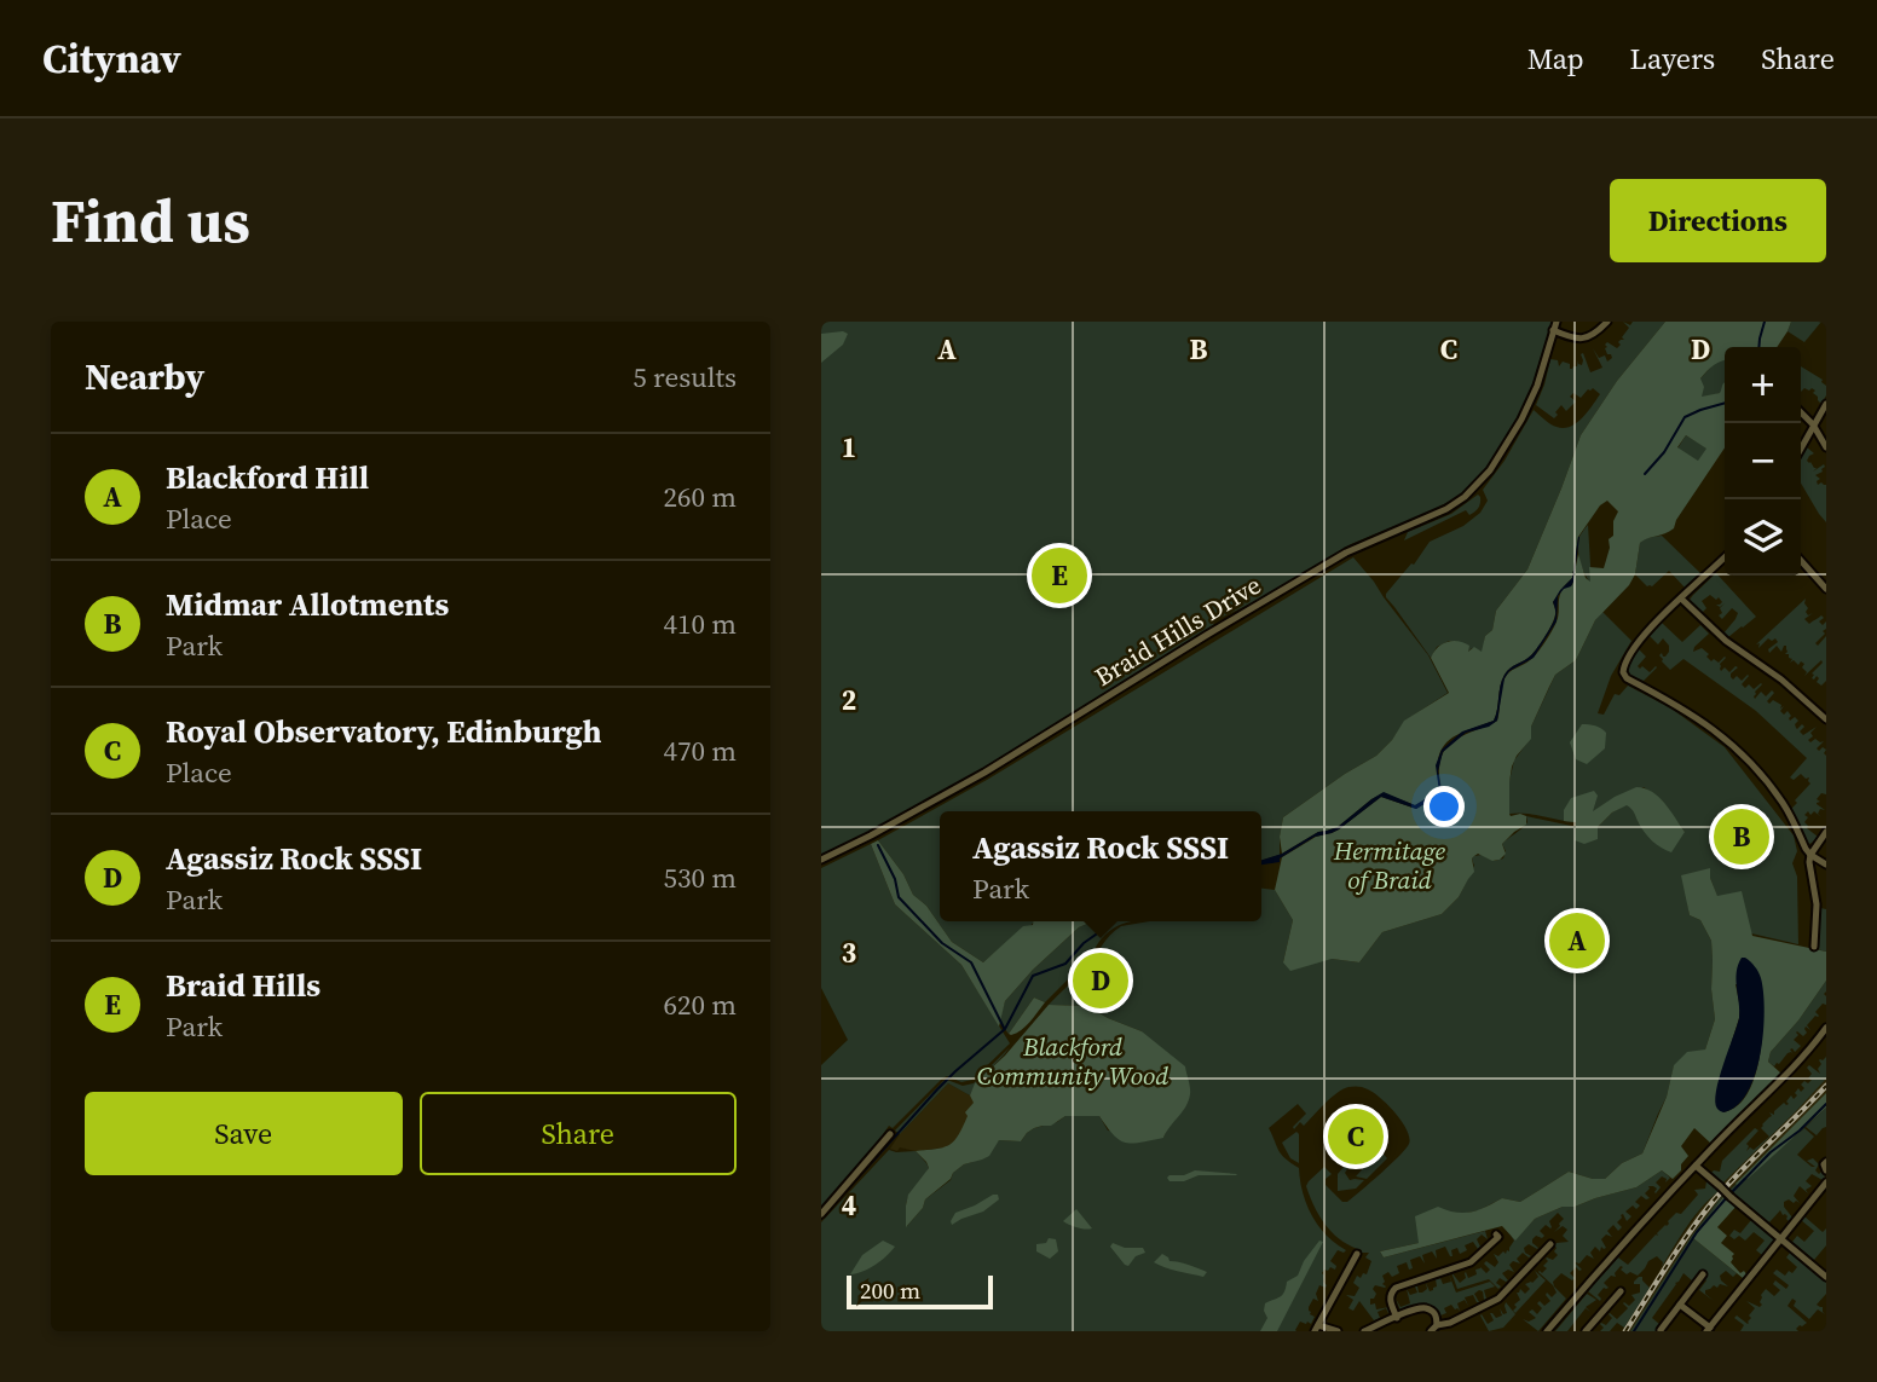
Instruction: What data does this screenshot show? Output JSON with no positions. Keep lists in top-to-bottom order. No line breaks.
{"streets":{"street":["Braid Hills Drive"]},"parks":["Hermitage of Braid","Blackford Community Wood"],"scale_bar":"200 m","page":{"header":"Citynav","nav":["Map","Layers","Share"],"buttons":["Directions",["Save","Share"]],"title":"Find us","heading":["Nearby","5 results"],"map_buttons":["+","−"],"list":[{"mark":"A","name":"Blackford Hill","note":"Place","value":"260 m"},{"mark":"B","name":"Midmar Allotments","note":"Park","value":"410 m"},{"mark":"C","name":"Royal Observatory, Edinburgh","note":"Place","value":"470 m"},{"mark":"D","name":"Agassiz Rock SSSI","note":"Park","value":"530 m"},{"mark":"E","name":"Braid Hills","note":"Park","value":"620 m"}],"pins":["E","B","A","D","C"],"popup":["Agassiz Rock SSSI","Park"],"scale":"200 m"},"grid":{"columns":["A","B","C","D"],"rows":["1","2","3","4"]}}
